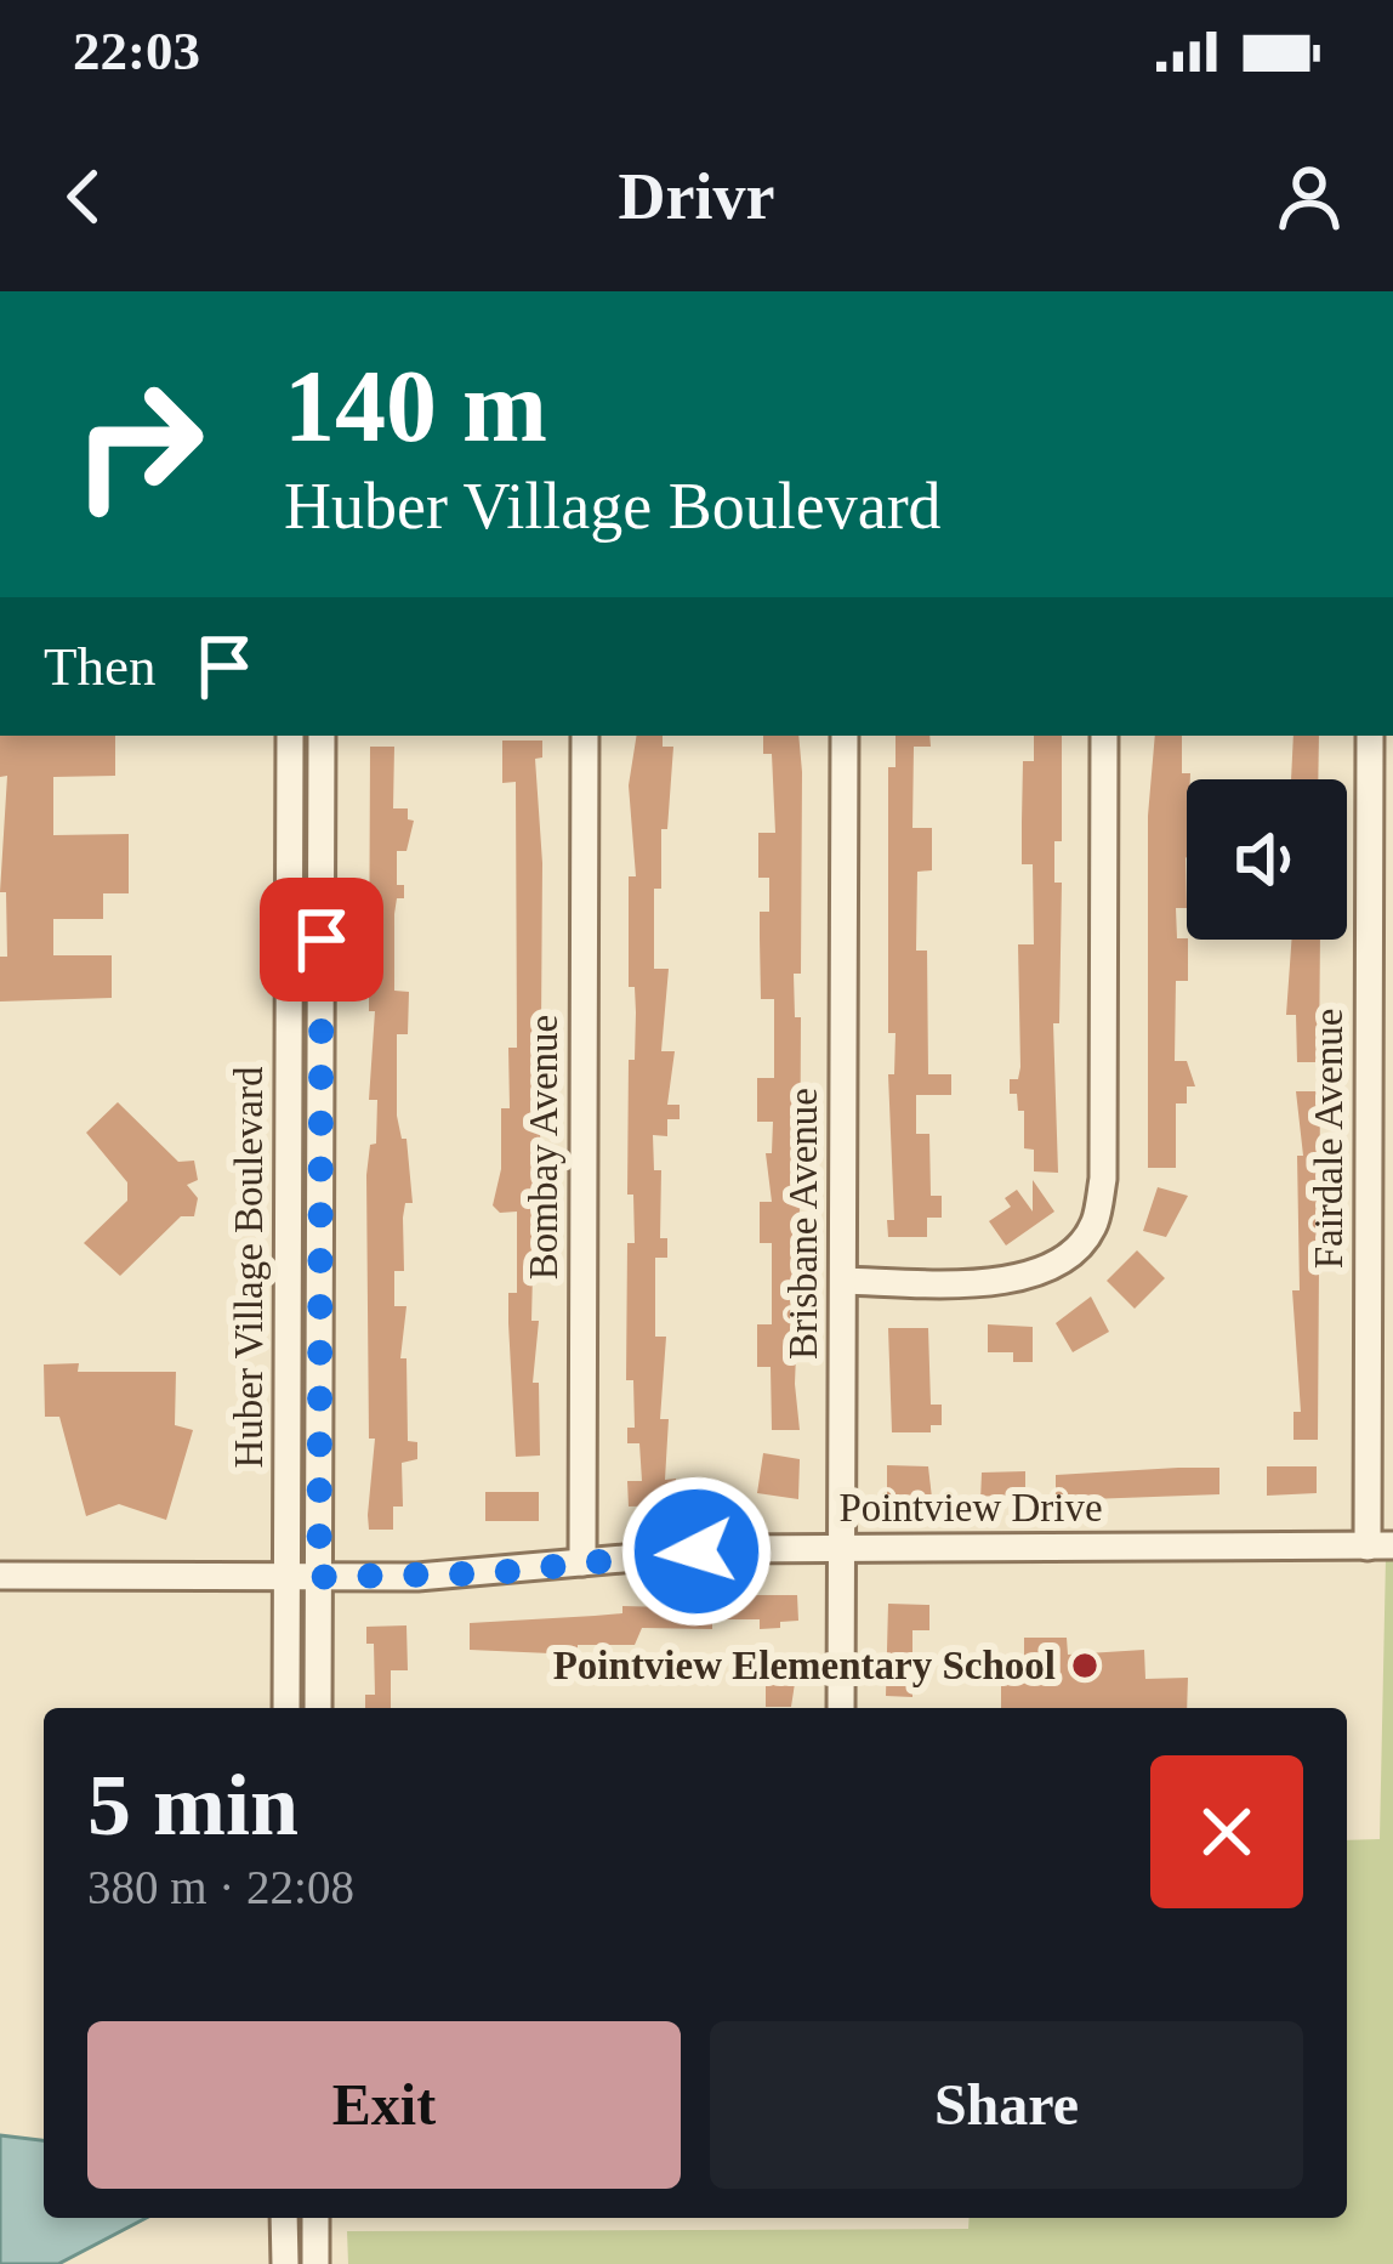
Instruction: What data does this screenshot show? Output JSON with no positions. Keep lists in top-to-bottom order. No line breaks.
{"streets":{"street":["Fairdale Avenue","Bombay Avenue","Brisbane Avenue","Huber Village Boulevard","Pointview Drive"]},"crossings":[["Fairdale Avenue","Pointview Drive"],["Bombay Avenue","Pointview Drive"],["Brisbane Avenue","Pointview Drive"],["Huber Village Boulevard","Pointview Drive"]],"places":["Pointview Elementary School"],"page":{"status":"22:03","header":"Drivr","turn":["140 m","Huber Village Boulevard"],"then":"Then","heading":["5 min","380 m · 22:08"],"buttons":["Exit","Share"]}}
